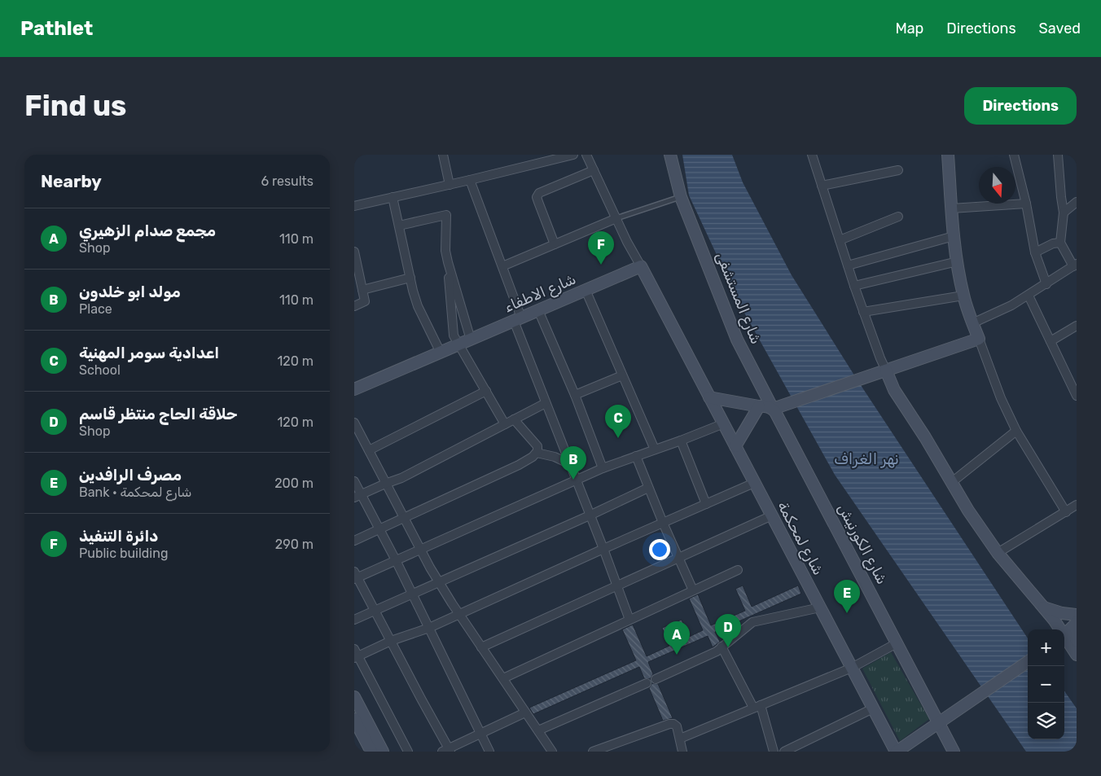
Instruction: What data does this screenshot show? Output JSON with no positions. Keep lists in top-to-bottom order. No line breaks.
{"streets":{"street":["شارع الاطفاء","شارع المستشفى","شارع لمحكمة","شارع الكورنيش"]},"crossings":[["شارع المستشفى","شارع الكورنيش"]],"water":["نهر الغراف"],"north":"bottom","page":{"header":"Pathlet","nav":["Map","Directions","Saved"],"buttons":"Directions","title":"Find us","heading":["Nearby","6 results"],"list":[{"mark":"A","name":"مجمع صدام الزهيري","note":"Shop","value":"110 m"},{"mark":"B","name":"مولد ابو خلدون","note":"Place","value":"110 m"},{"mark":"C","name":"اعدادية سومر المهنية","note":"School","value":"120 m"},{"mark":"D","name":"حلاقة الحاج منتظر قاسم","note":"Shop","value":"120 m"},{"mark":"E","name":"مصرف الرافدين","note":"Bank · شارع لمحكمة","value":"200 m"},{"mark":"F","name":"دائرة التنفيذ","note":"Public building","value":"290 m"}],"pins":["F","C","B","E","D","A"],"map_buttons":["+","−"]}}
